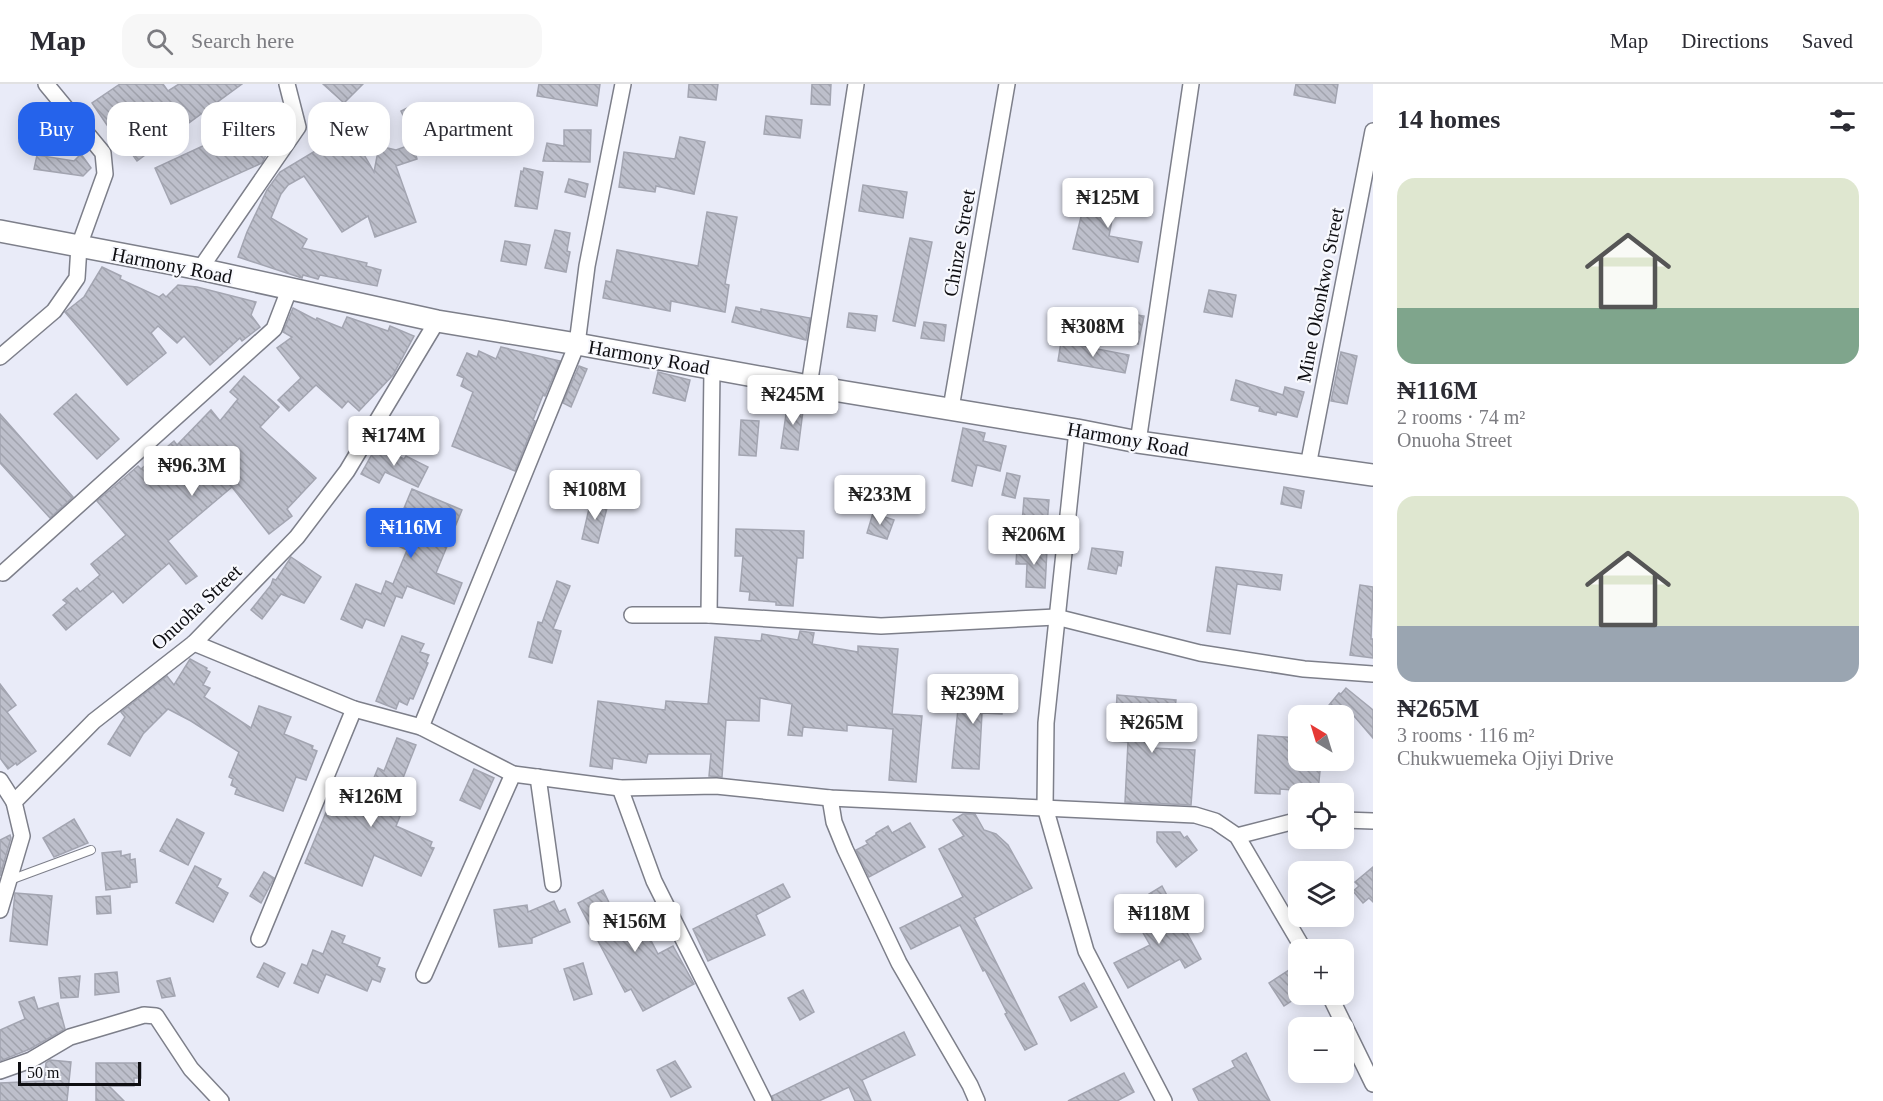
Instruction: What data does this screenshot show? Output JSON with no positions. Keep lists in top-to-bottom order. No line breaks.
{"streets":{"main road":["Harmony Road"],"street":["Chinze Street","Mine Okonkwo Street","Onuoha Street"]},"crossings":[["Chinze Street","Harmony Road"],["Harmony Road","Mine Okonkwo Street"],["Harmony Road","Onuoha Street"]],"scale_bar":"50 m","north":"top left","page":{"header":"Map","search":"Search here","nav":["Map","Directions","Saved"],"heading":"14 homes","chip":["Buy","Rent","Filters","New","Apartment"],"list":[{"name":"₦116M","note":"2 rooms · 74 m² · Onuoha Street"},{"name":"₦265M","note":"3 rooms · 116 m² · Chukwuemeka Ojiyi Drive"}],"price":["₦125M","₦308M","₦245M","₦174M","₦96.3M","₦108M","₦233M","₦116M","₦206M","₦239M","₦265M","₦126M","₦118M","₦156M"],"map_buttons":["+","−"],"scale":"50 m"}}
